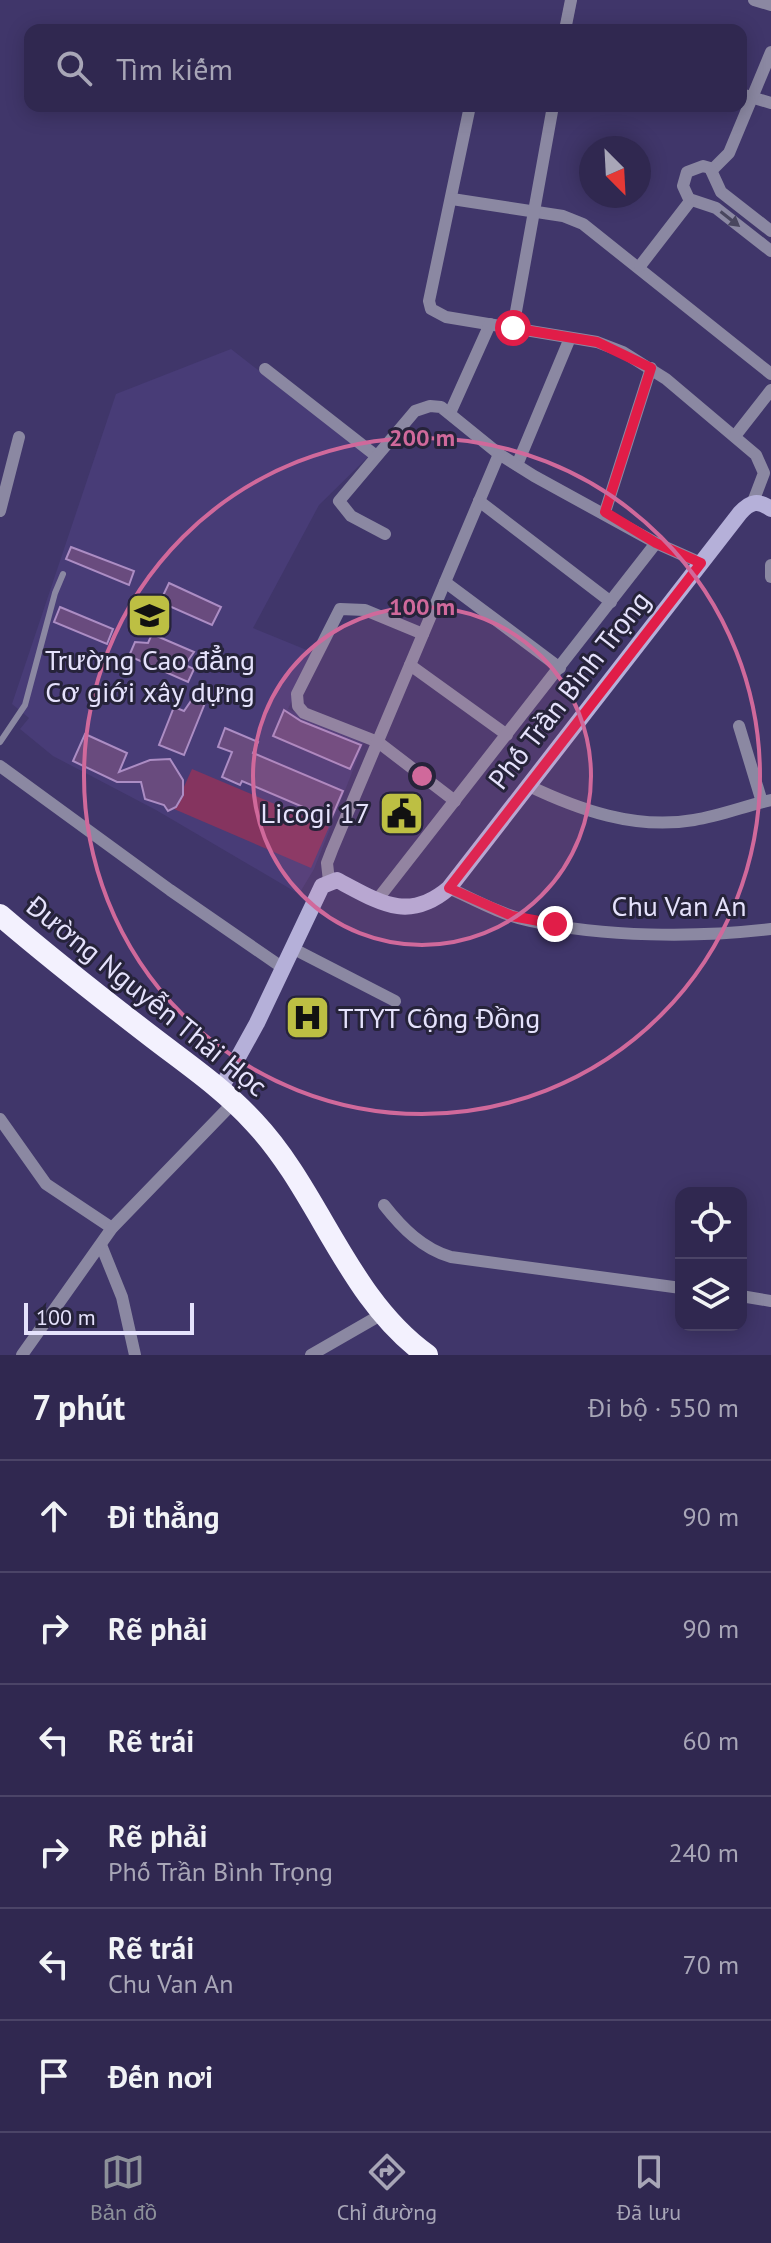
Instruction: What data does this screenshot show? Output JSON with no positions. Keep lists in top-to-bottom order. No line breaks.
{"streets":{"highway":["Đường Nguyễn Thái Học"],"street":["Phố Trần Bình Trọng","Chu Van An"]},"crossings":[["Phố Trần Bình Trọng","Chu Van An"]],"places":{"school or university":["Trường Cao đẳng Cơ giới xây dựng"],"public building":["Licogi 17"],"hospital":["TTYT Cộng Đồng"]},"scale_bar":"100 m","north":"bottom right","page":{"search":"Tìm kiếm","scale":"100 m","heading":["7 phút","Đi bộ · 550 m"],"list":[["Đi thẳng","90 m"],["Rẽ phải","90 m"],["Rẽ trái","60 m"],["Rẽ phải","Phố Trần Bình Trọng","240 m"],["Rẽ trái","Chu Van An","70 m"],"Đến nơi"],"nav":["Bản đồ","Chỉ đường","Đã lưu"]},"rings":["200 m","100 m"]}
